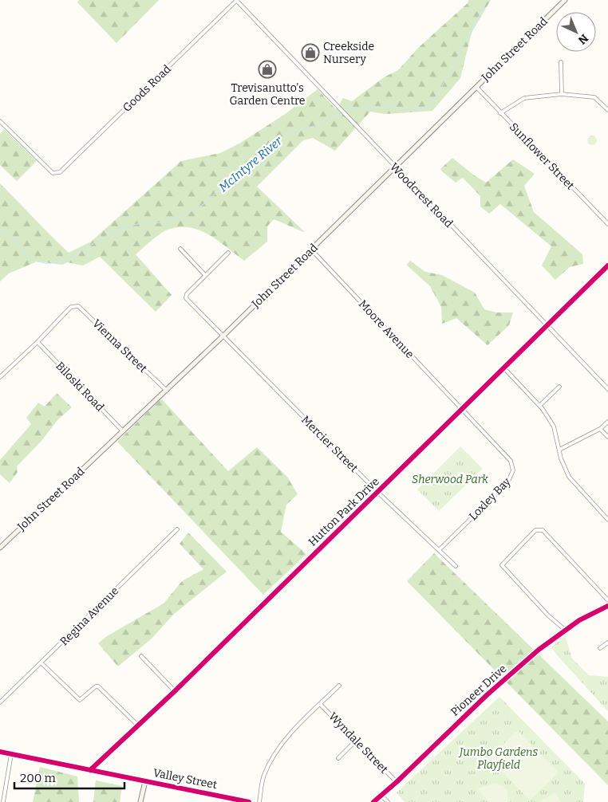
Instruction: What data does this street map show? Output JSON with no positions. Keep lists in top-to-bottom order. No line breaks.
{"streets":{"main road":["John Street Road","Pioneer Drive","Valley Street"],"street":["Goods Road","Sunflower Street","Woodcrest Road","Moore Avenue","Vienna Street","Biloski Road","Mercier Street","Loxley Bay","Hutton Park Drive","Regina Avenue","Wyndale Street"]},"crossings":[["John Street Road","Sunflower Street"],["John Street Road","Woodcrest Road"],["John Street Road","Moore Avenue"],["John Street Road","Vienna Street"],["John Street Road","Biloski Road"],["John Street Road","Mercier Street"],["Goods Road","Woodcrest Road"],["Woodcrest Road","Hutton Park Drive"],["Moore Avenue","Loxley Bay"],["Moore Avenue","Hutton Park Drive"],["Vienna Street","Biloski Road"],["Mercier Street","Loxley Bay"],["Mercier Street","Hutton Park Drive"],["Loxley Bay","Hutton Park Drive"],["Hutton Park Drive","Valley Street"],["Pioneer Drive","Wyndale Street"]],"water":["McIntyre River"],"parks":["Sherwood Park","Jumbo Gardens Playfield"],"places":{"shop":["Creekside Nursery","Trevisanutto's Garden Centre"]},"scale_bar":"200 m","north":"bottom right"}
